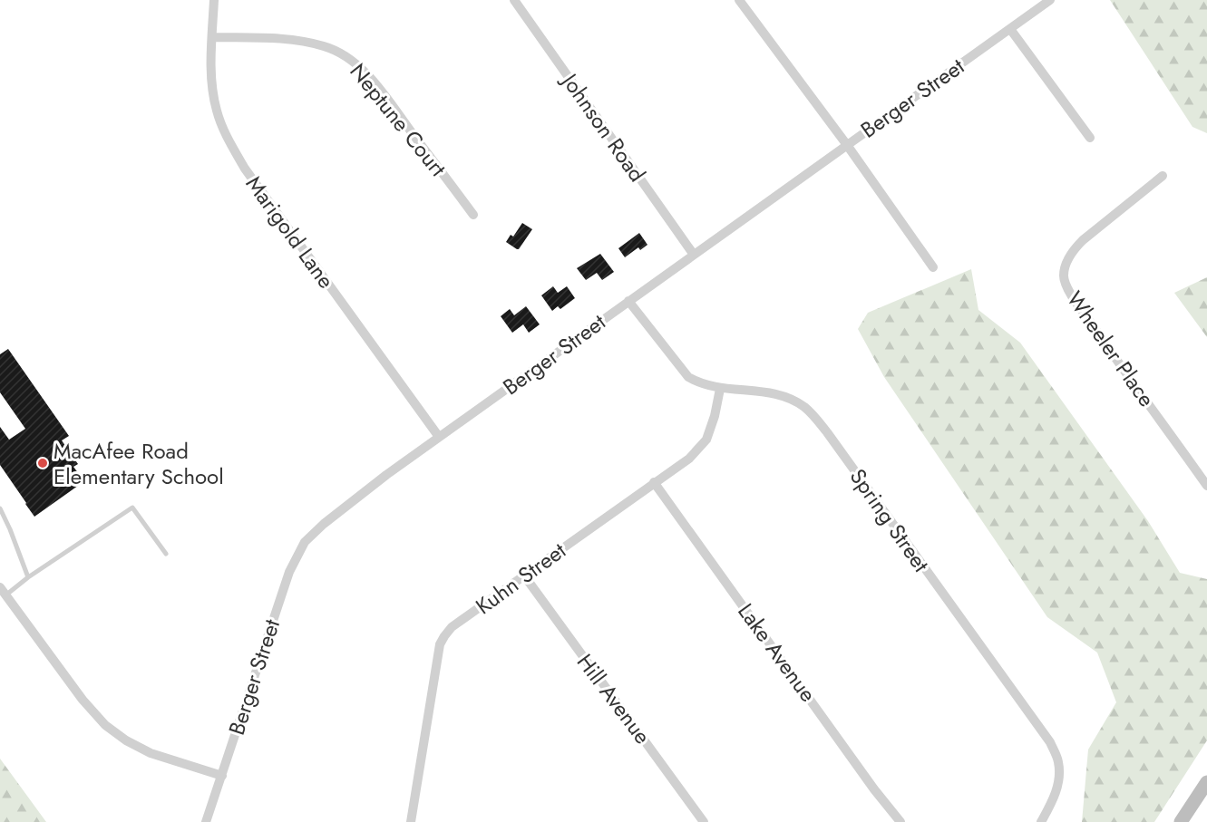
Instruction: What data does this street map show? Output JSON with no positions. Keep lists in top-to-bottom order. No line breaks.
{"streets":{"street":["Berger Street","Neptune Court","Johnson Road","Marigold Lane","Wheeler Place","Spring Street","Kuhn Street","Lake Avenue","Hill Avenue"]},"crossings":[["Berger Street","Johnson Road"],["Berger Street","Marigold Lane"],["Berger Street","Spring Street"],["Neptune Court","Marigold Lane"],["Spring Street","Kuhn Street"],["Kuhn Street","Lake Avenue"],["Kuhn Street","Hill Avenue"]],"places":["MacAfee Road Elementary School"]}
